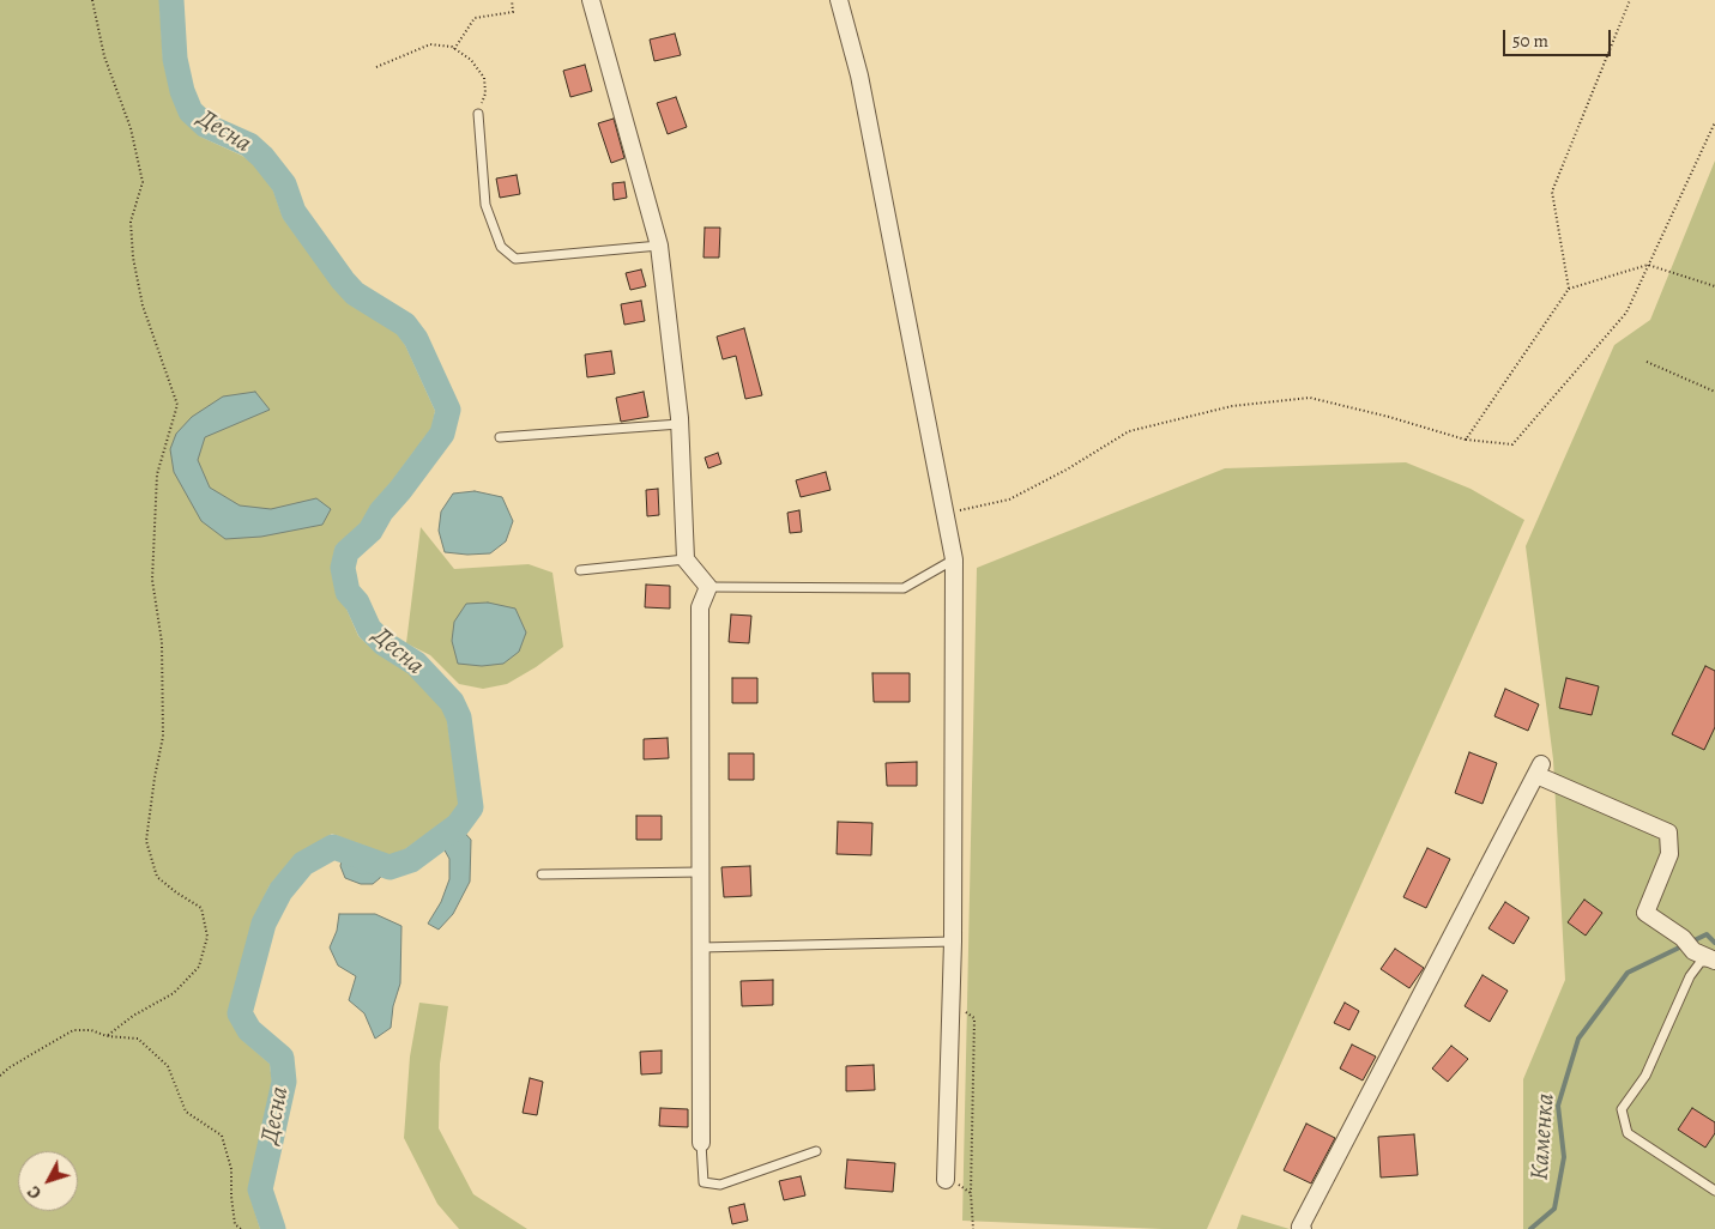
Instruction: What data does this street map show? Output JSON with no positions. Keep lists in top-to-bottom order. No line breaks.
{"water":["Десна","Каменка"],"scale_bar":"50 m","north":"bottom left"}
